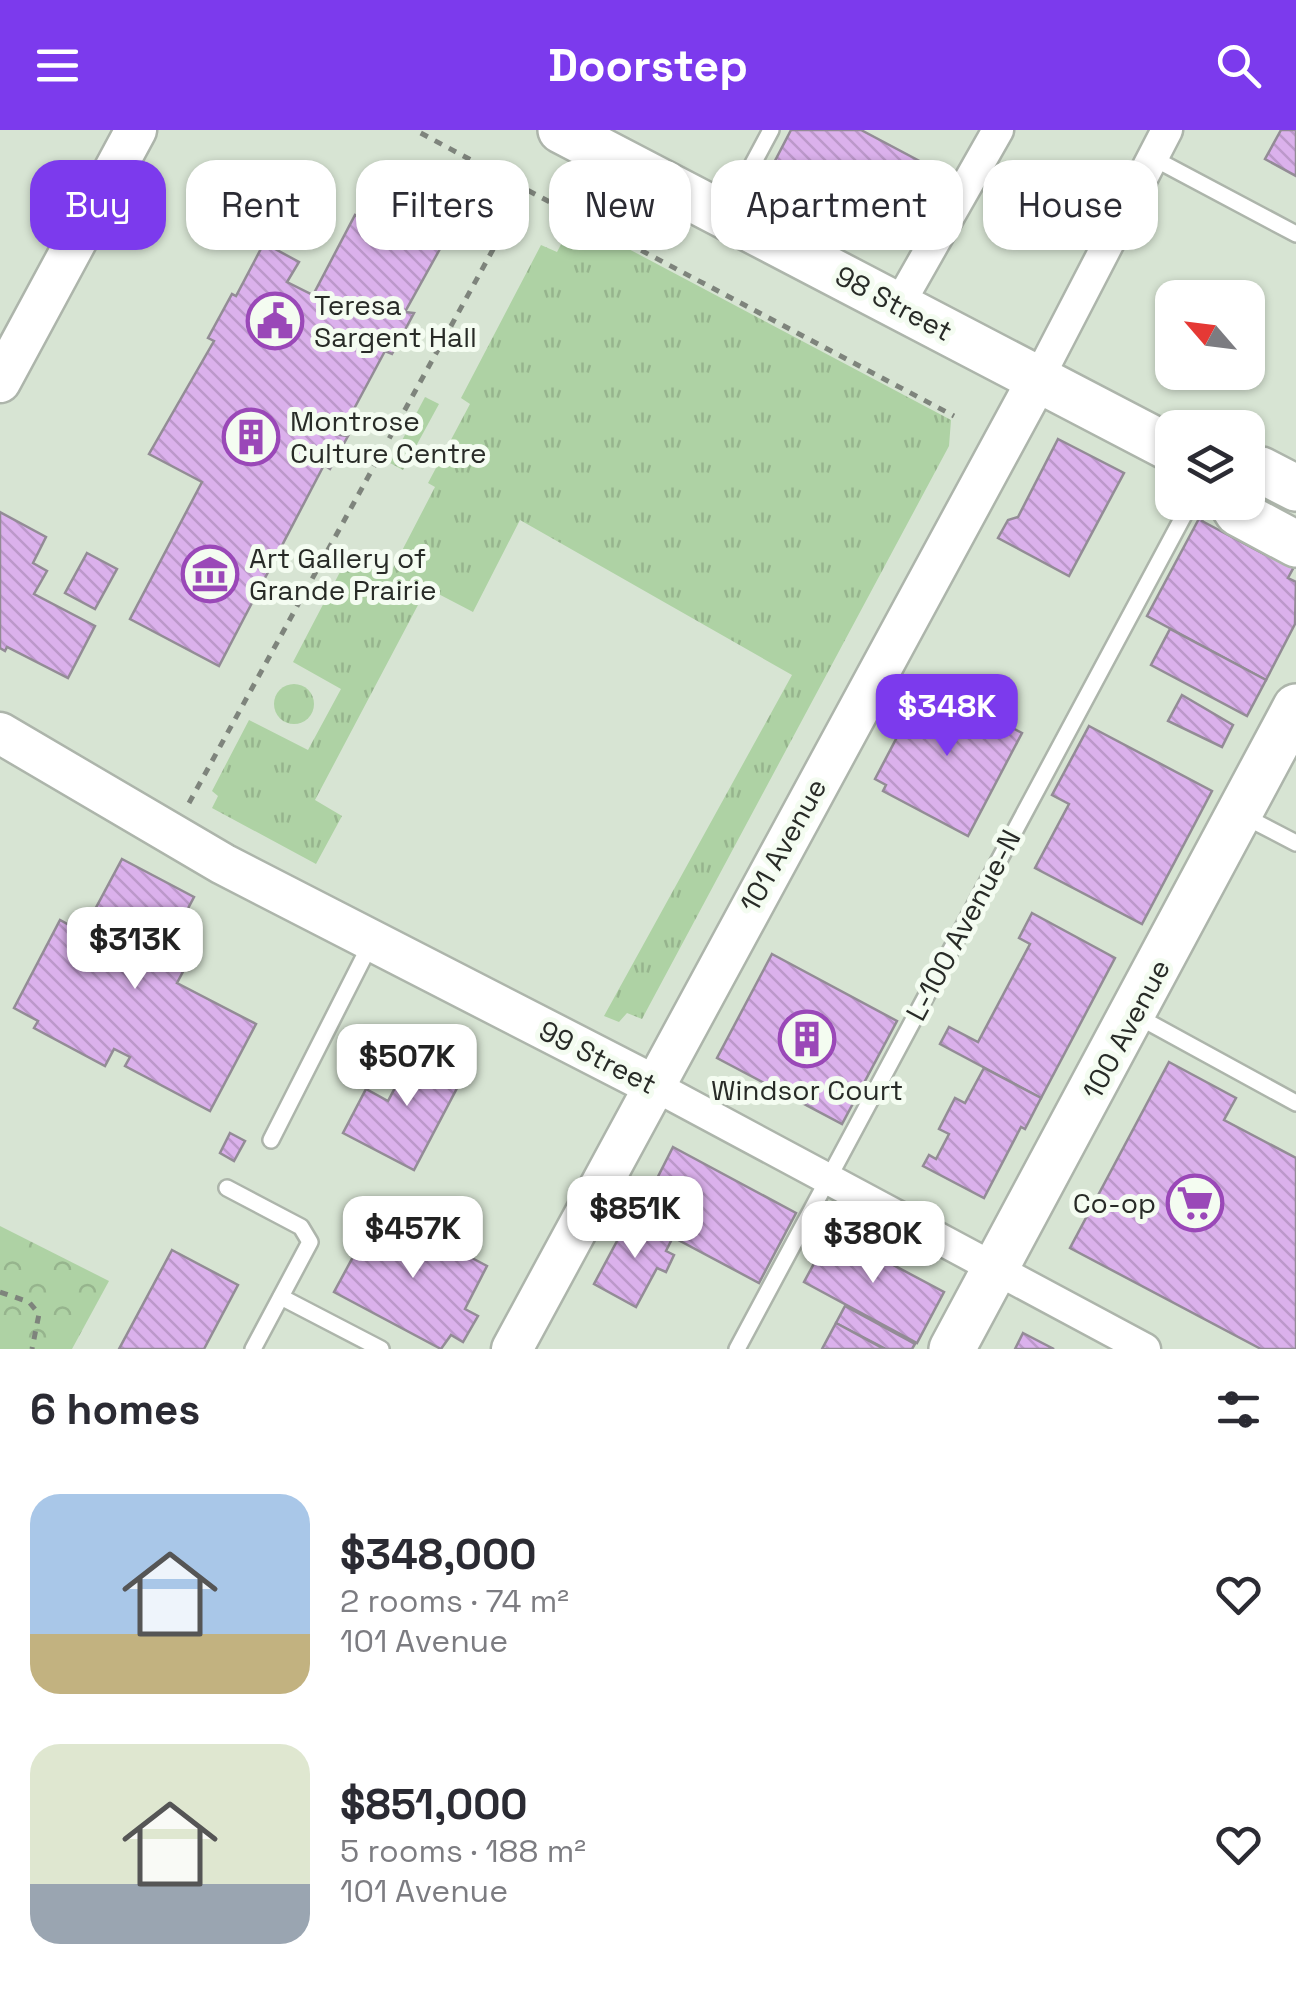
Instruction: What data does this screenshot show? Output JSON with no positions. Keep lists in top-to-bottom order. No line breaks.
{"streets":{"main road":["98 Street","100 Avenue"],"street":["101 Avenue","99 Street"],"lane":["L-100 Avenue-N"]},"crossings":[["98 Street","101 Avenue"],["101 Avenue","99 Street"],["L-100 Avenue-N","99 Street"],["100 Avenue","99 Street"]],"places":{"public building":["Teresa Sargent Hall"],"building":["Montrose Culture Centre","Windsor Court"],"museum":["Art Gallery of Grande Prairie"],"supermarket":["Co-op"]},"north":"top left","page":{"header":"Doorstep","chip":["Buy","Rent","Filters","New","Apartment","House"],"price":["$348K","$313K","$507K","$851K","$457K","$380K"],"heading":"6 homes","list":[{"name":"$348,000","note":"2 rooms · 74 m² · 101 Avenue"},{"name":"$851,000","note":"5 rooms · 188 m² · 101 Avenue"}]}}
